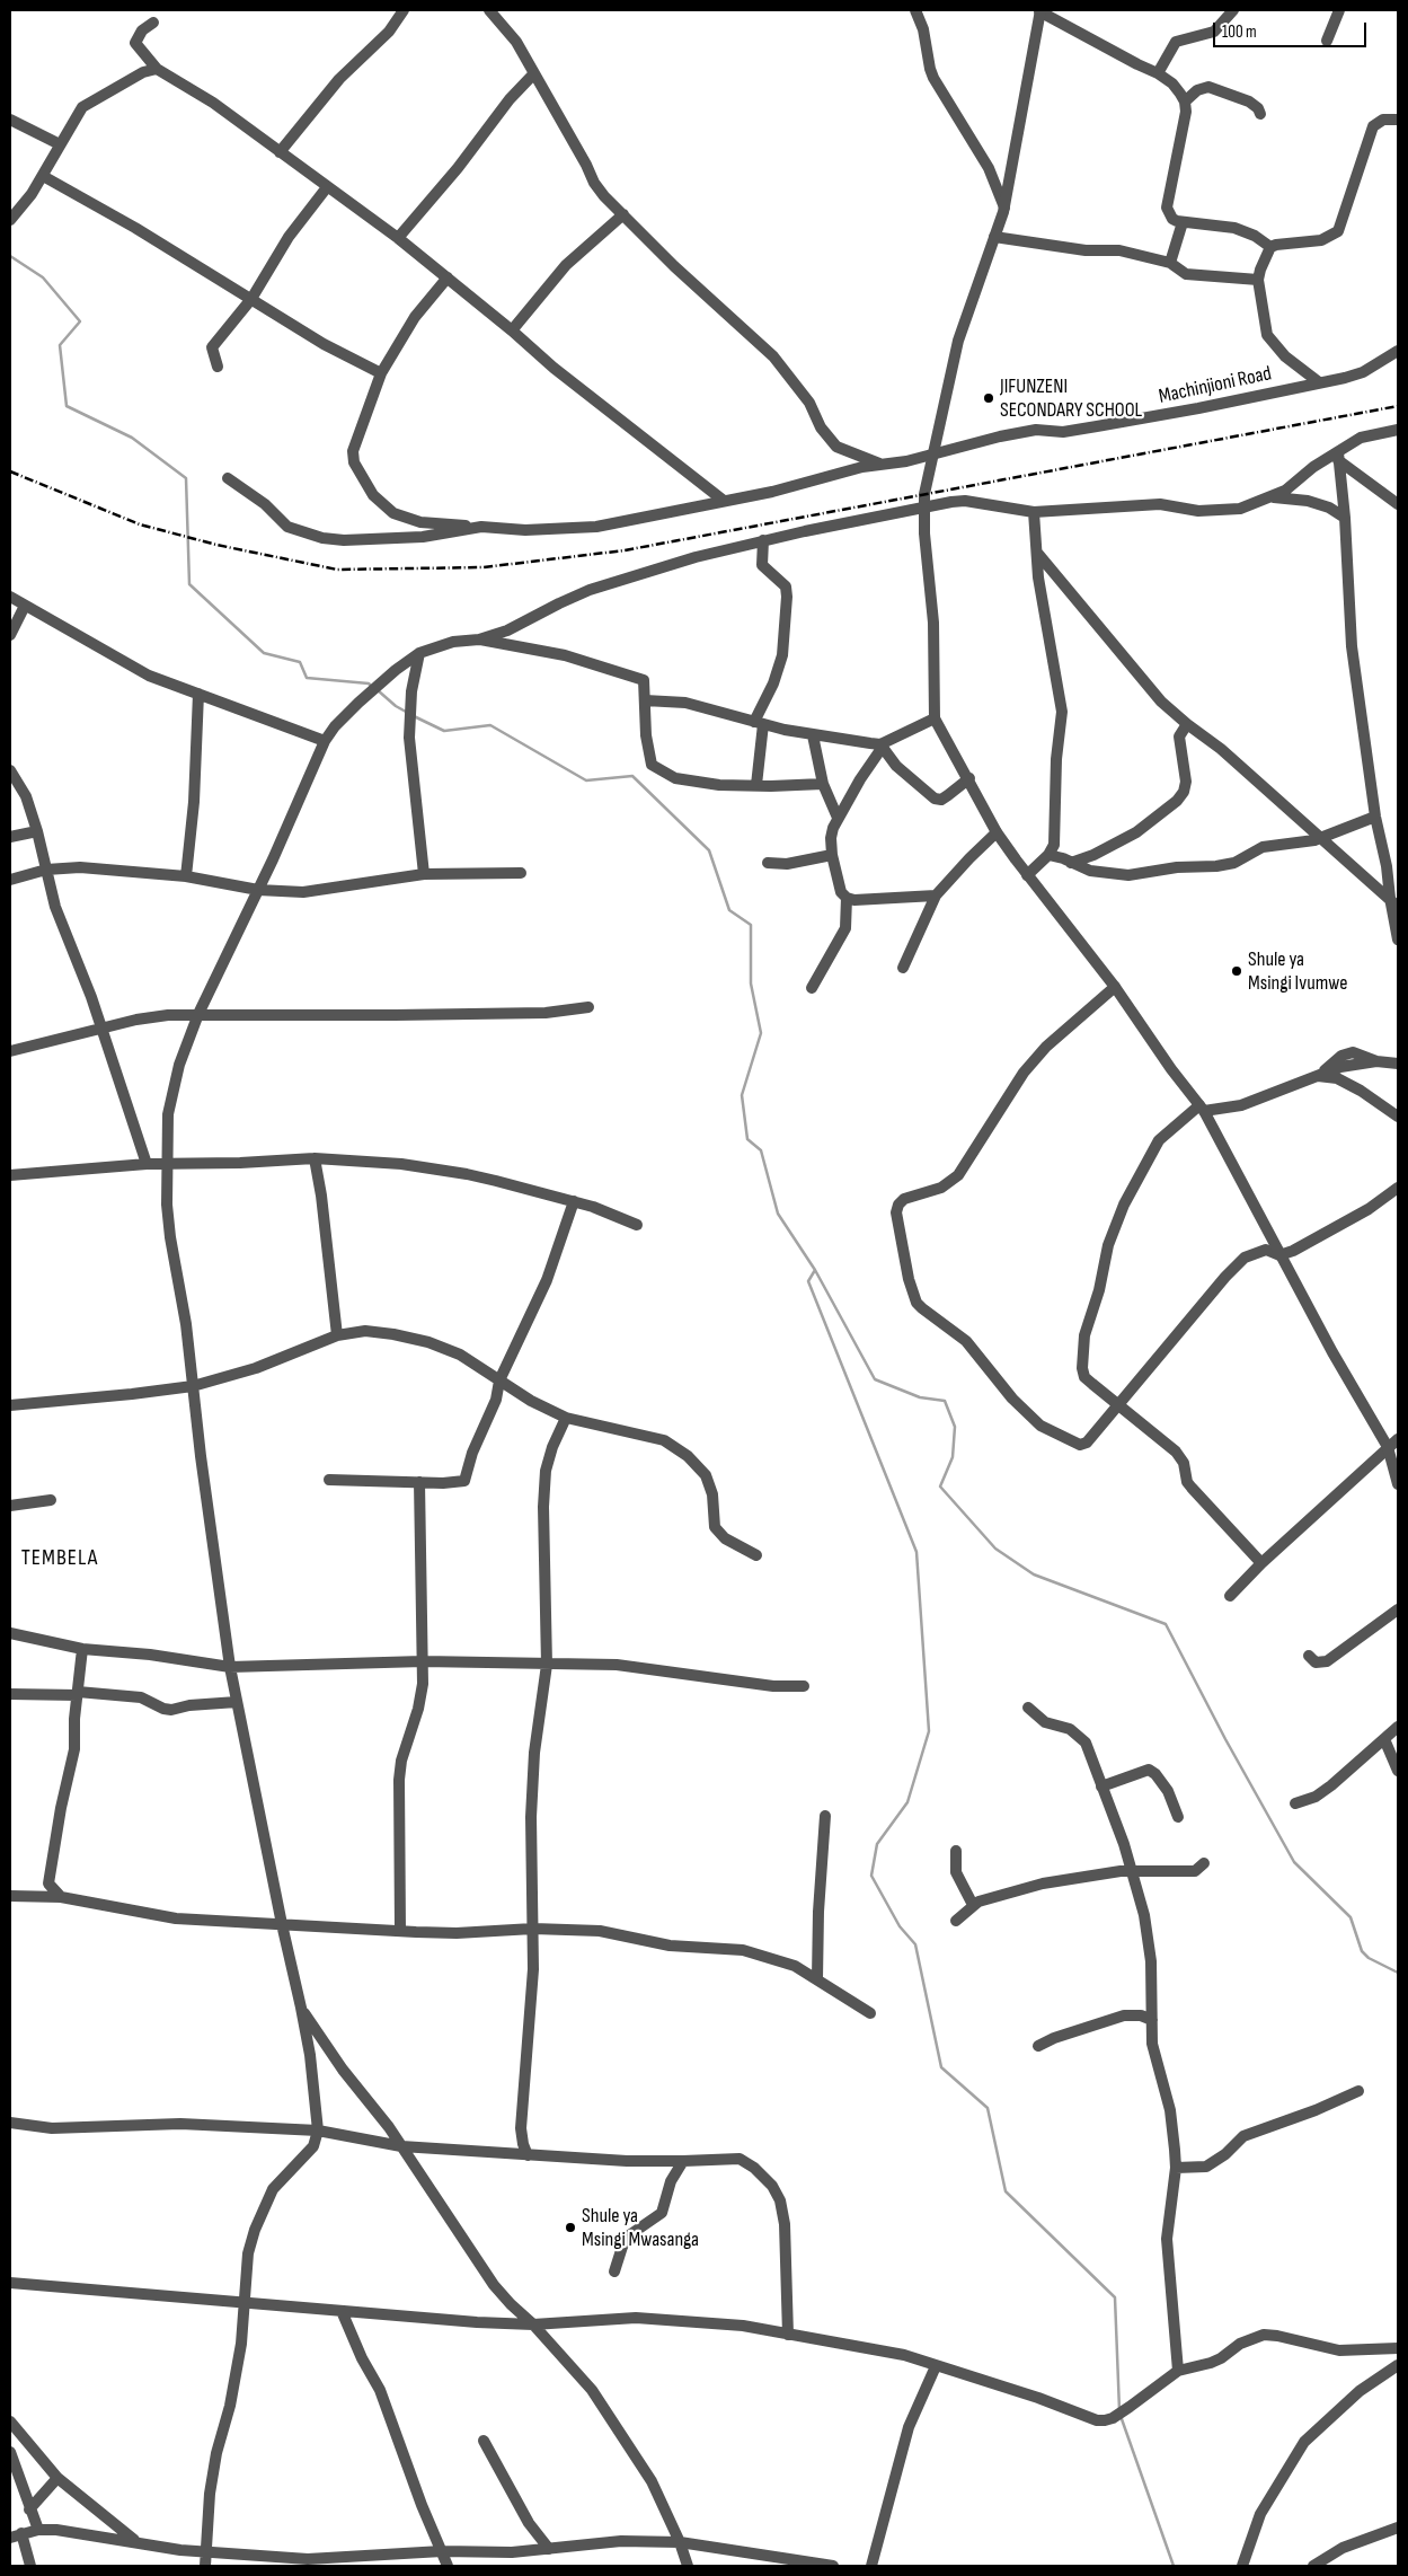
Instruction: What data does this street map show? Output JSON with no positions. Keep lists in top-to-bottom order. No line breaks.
{"streets":{"street":["Machinjioni Road"]},"districts":["TEMBELA"],"places":["JIFUNZENI SECONDARY SCHOOL","Shule ya Msingi Ivumwe","Shule ya Msingi Mwasanga"],"scale_bar":"100 m"}
